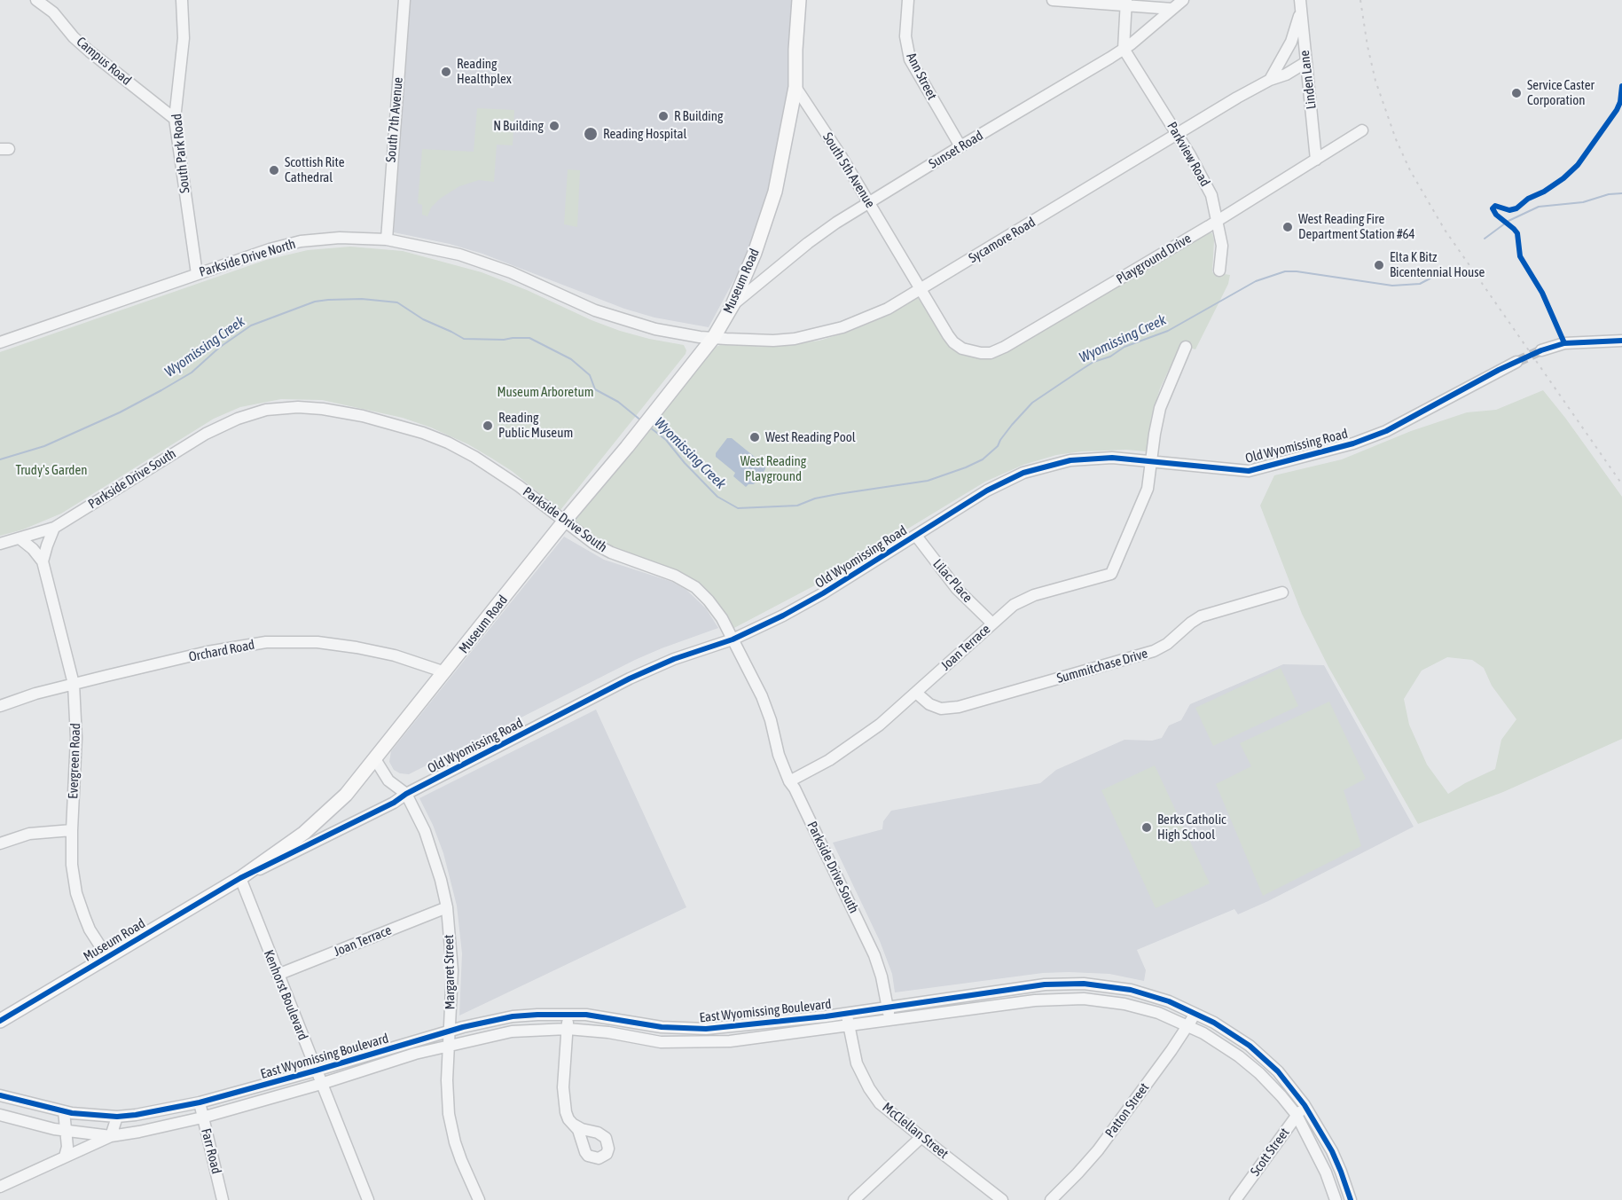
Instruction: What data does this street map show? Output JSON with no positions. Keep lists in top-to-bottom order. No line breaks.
{"streets":{"main road":["Museum Road"],"street":["Campus Road","Ann Street","Linden Lane","South 7th Avenue","Sunset Road","South Park Road","Parkview Road","South 5th Avenue","Sycamore Road","Parkside Drive North","Playground Drive","Old Wyomissing Road","Parkside Drive South","Lilac Place","Joan Terrace","Orchard Road","Summitchase Drive","Evergreen Road","Margaret Street","Kenhorst Boulevard","East Wyomissing Boulevard","Patton Street","McClellan Street","Farr Road","Scott Street"]},"crossings":[["Campus Road","South Park Road"],["Ann Street","Sunset Road"],["Linden Lane","Sycamore Road"],["Linden Lane","Playground Drive"],["South 7th Avenue","Parkside Drive North"],["Sunset Road","Parkview Road"],["Sunset Road","South 5th Avenue"],["Sunset Road","Museum Road"],["South Park Road","Parkside Drive North"],["Parkview Road","Sycamore Road"],["Parkview Road","Playground Drive"],["South 5th Avenue","Sycamore Road"],["South 5th Avenue","Playground Drive"],["South 5th Avenue","Museum Road"],["Sycamore Road","Parkside Drive North"],["Sycamore Road","Museum Road"],["Parkside Drive North","Museum Road"],["Museum Road","Old Wyomissing Road"],["Museum Road","Parkside Drive South"],["Museum Road","Orchard Road"],["Museum Road","Evergreen Road"],["Museum Road","Margaret Street"],["Museum Road","Kenhorst Boulevard"],["Old Wyomissing Road","Parkside Drive South"],["Old Wyomissing Road","Lilac Place"],["Old Wyomissing Road","Joan Terrace"],["Old Wyomissing Road","Margaret Street"],["Old Wyomissing Road","Kenhorst Boulevard"],["Parkside Drive South","Joan Terrace"],["Parkside Drive South","Evergreen Road"],["Parkside Drive South","East Wyomissing Boulevard"],["Lilac Place","Joan Terrace"],["Joan Terrace","Summitchase Drive"],["Joan Terrace","Margaret Street"],["Joan Terrace","Kenhorst Boulevard"],["Orchard Road","Evergreen Road"],["Margaret Street","East Wyomissing Boulevard"],["Kenhorst Boulevard","East Wyomissing Boulevard"],["East Wyomissing Boulevard","Patton Street"],["East Wyomissing Boulevard","McClellan Street"],["East Wyomissing Boulevard","Farr Road"],["East Wyomissing Boulevard","Scott Street"]],"water":["Wyomissing Creek"],"parks":["Museum Arboretum","West Reading Playground","Trudy's Garden"],"places":["Reading Healthplex","Service Caster Corporation","R Building","N Building","Reading Hospital","Scottish Rite Cathedral","West Reading Fire Department Station #64","Elta K Bitz Bicentennial House","Reading Public Museum","West Reading Pool","Berks Catholic High School"]}
